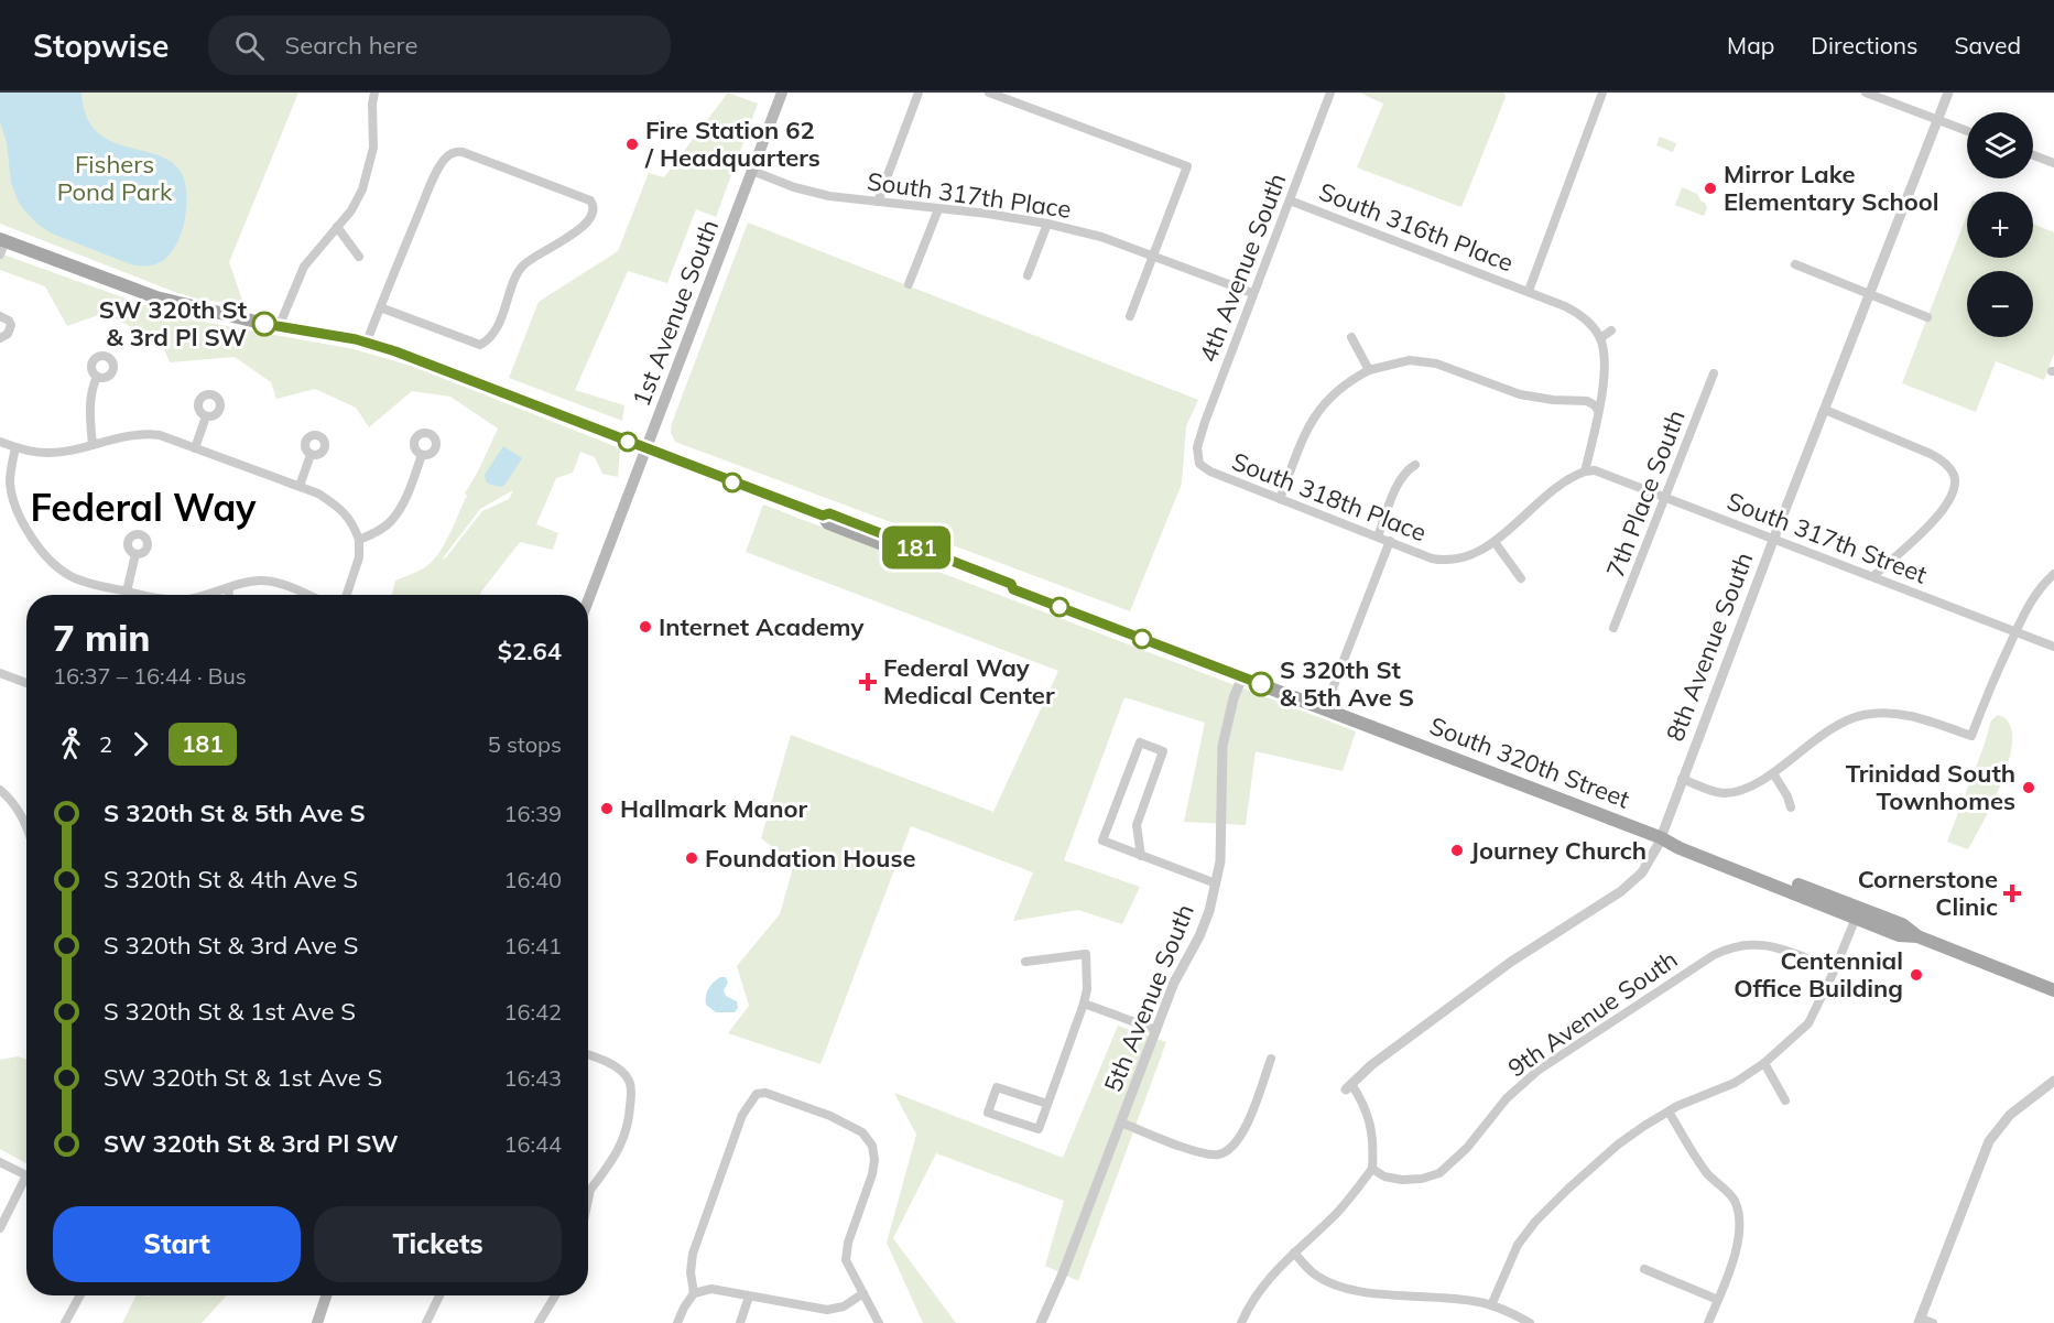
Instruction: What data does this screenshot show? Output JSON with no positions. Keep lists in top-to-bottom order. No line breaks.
{"streets":{"main road":["1st Avenue South","South 320th Street"],"street":["South 317th Place","South 316th Place","4th Avenue South","7th Place South","South 318th Place","South 317th Street","8th Avenue South","5th Avenue South","9th Avenue South"]},"crossings":[["South 317th Place","4th Avenue South"],["South 317th Place","1st Avenue South"],["South 316th Place","4th Avenue South"],["4th Avenue South","South 318th Place"],["1st Avenue South","South 320th Street"],["7th Place South","South 317th Street"],["South 317th Street","8th Avenue South"],["8th Avenue South","South 320th Street"],["South 320th Street","5th Avenue South"]],"districts":["Federal Way"],"parks":["Fishers Pond Park"],"places":{"other":["Fire Station 62 / Headquarters","Mirror Lake Elementary School","SW 320th St & 3rd Pl SW","Internet Academy","S 320th St & 5th Ave S","Trinidad South Townhomes","Hallmark Manor","Journey Church","Foundation House","Centennial Office Building"],"health":["Federal Way Medical Center","Cornerstone Clinic"]},"lines":["bus line 181"],"page":{"header":"Stopwise","search":"Search here","nav":["Map","Directions","Saved"],"on_map":"181","map_buttons":["+","−"],"heading":["7 min","16:37 – 16:44 · Bus","$2.64"],"legs":["2","181","5 stops"],"list":[{"name":"S 320th St & 5th Ave S","value":"16:39"},{"name":"S 320th St & 4th Ave S","value":"16:40"},{"name":"S 320th St & 3rd Ave S","value":"16:41"},{"name":"S 320th St & 1st Ave S","value":"16:42"},{"name":"SW 320th St & 1st Ave S","value":"16:43"},{"name":"SW 320th St & 3rd Pl SW","value":"16:44"}],"buttons":["Start","Tickets"]}}
